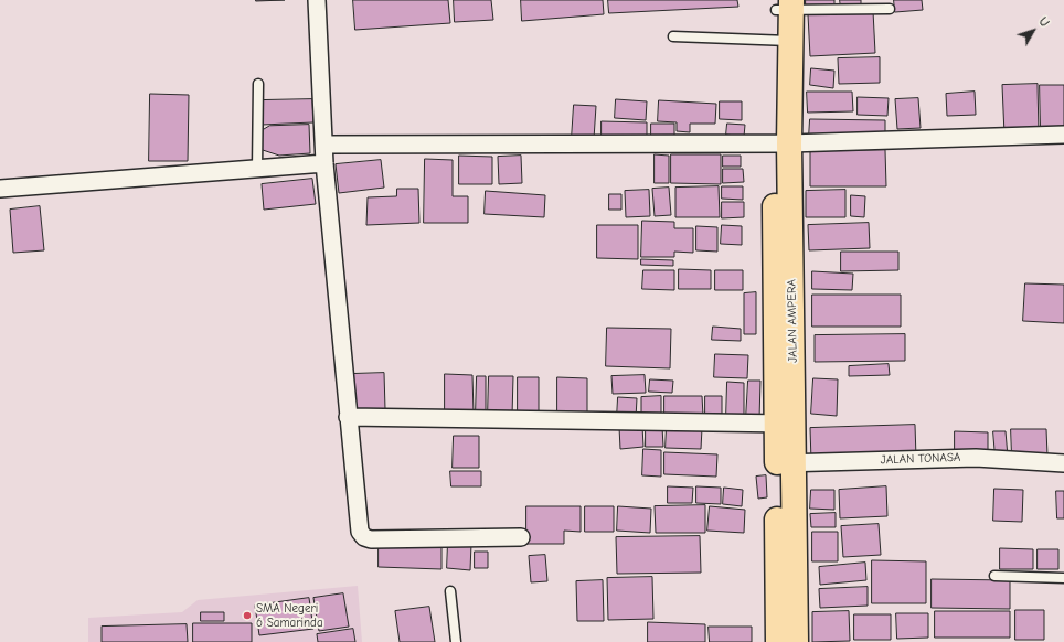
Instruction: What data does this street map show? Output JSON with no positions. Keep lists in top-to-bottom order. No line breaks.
{"streets":{"main road":["JALAN AMPERA"],"street":["JALAN TONASA"]},"crossings":[["JALAN AMPERA","JALAN TONASA"]],"places":["SMA Negeri 6 Samarinda"],"north":"top right"}
